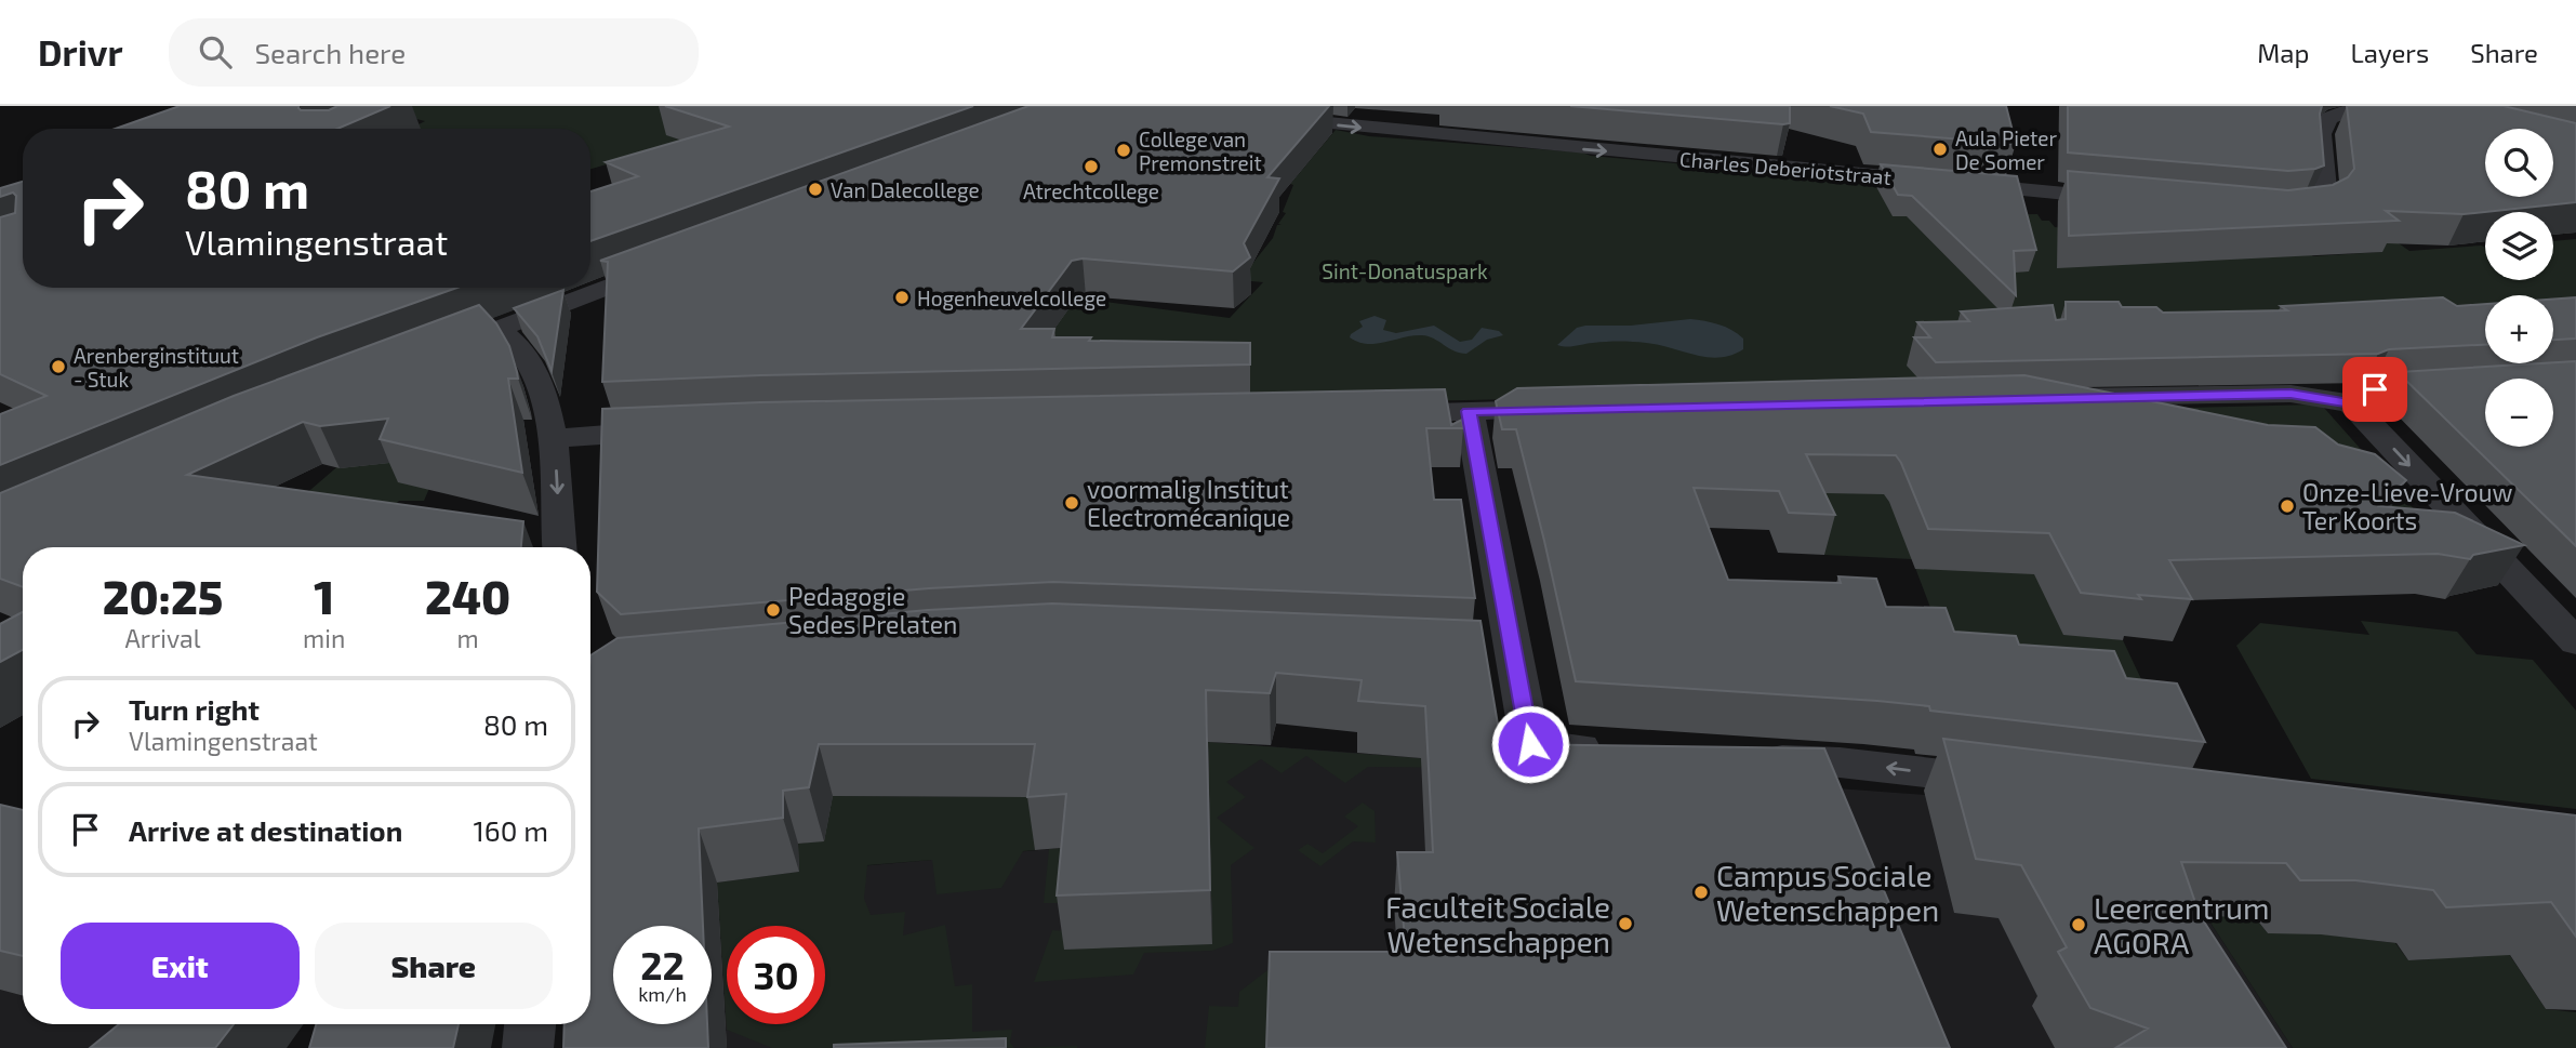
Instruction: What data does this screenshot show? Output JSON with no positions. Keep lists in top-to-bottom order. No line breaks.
{"streets":{"street":["Charles Deberiotstraat"]},"parks":["Sint-Donatuspark"],"places":["Aula Pieter De Somer","College van Premonstreit","Atrechtcollege","Van Dalecollege","Hogenheuvelcollege","Arenberginstituut - Stuk","voormalig Institut Electromécanique","Onze-Lieve-Vrouw Ter Koorts","Pedagogie Sedes Prelaten","Campus Sociale Wetenschappen","Faculteit Sociale Wetenschappen","Leercentrum AGORA"],"page":{"header":"Drivr","search":"Search here","nav":["Map","Layers","Share"],"map_buttons":["+","−"],"turn":["80 m","Vlamingenstraat"],"eta":["20:25","Arrival","1","min","240","m"],"list":[{"name":"Turn right","note":"Vlamingenstraat","value":"80 m"},{"name":"Arrive at destination","value":"160 m"}],"buttons":["Exit","Share"],"speed":"22 km/h","limit":"30"}}
